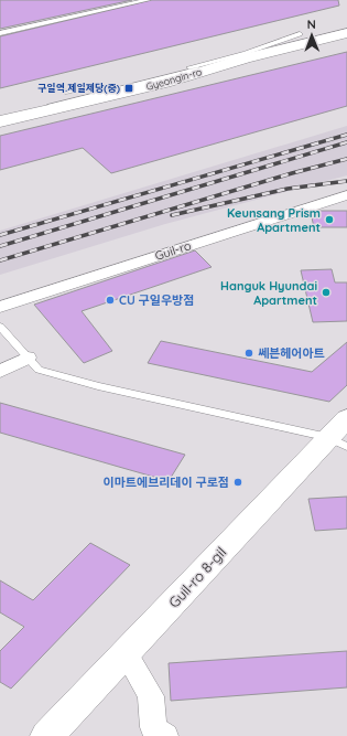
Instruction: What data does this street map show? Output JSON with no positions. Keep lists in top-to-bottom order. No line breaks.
{"streets":{"main road":["Gyeongin-ro","Guil-ro 8-gil"],"street":["Guil-ro"]},"places":{"transit":["구일역.제일제당(중)"],"other":["Keunsang Prism Apartment","Hanguk Hyundai Apartment","CU 구일우방점","쎄븐헤어아트","이마트에브리데이 구로점"]},"north":"top"}
